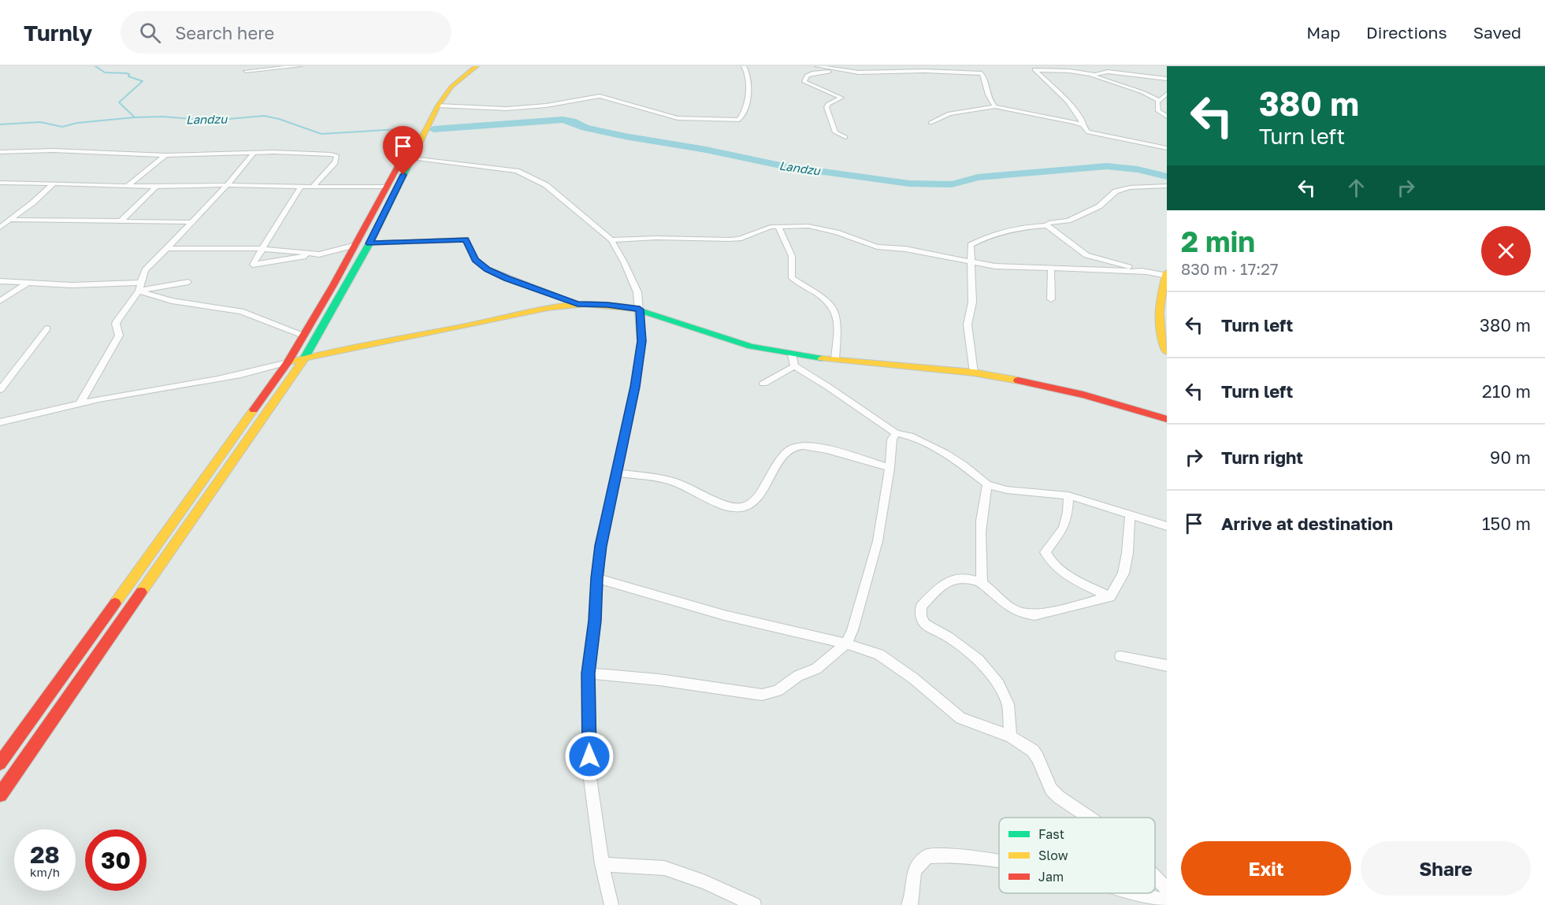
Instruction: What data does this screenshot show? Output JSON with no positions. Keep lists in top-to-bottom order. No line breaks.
{"water":["Landzu"],"legend":["Fast","Slow","Jam"],"page":{"header":"Turnly","search":"Search here","nav":["Map","Directions","Saved"],"turn":["380 m","Turn left"],"heading":["2 min","830 m · 17:27"],"list":[{"name":"Turn left","value":"380 m"},{"name":"Turn left","value":"210 m"},{"name":"Turn right","value":"90 m"},{"name":"Arrive at destination","value":"150 m"}],"speed":"28 km/h","limit":"30","buttons":["Exit","Share"]}}
